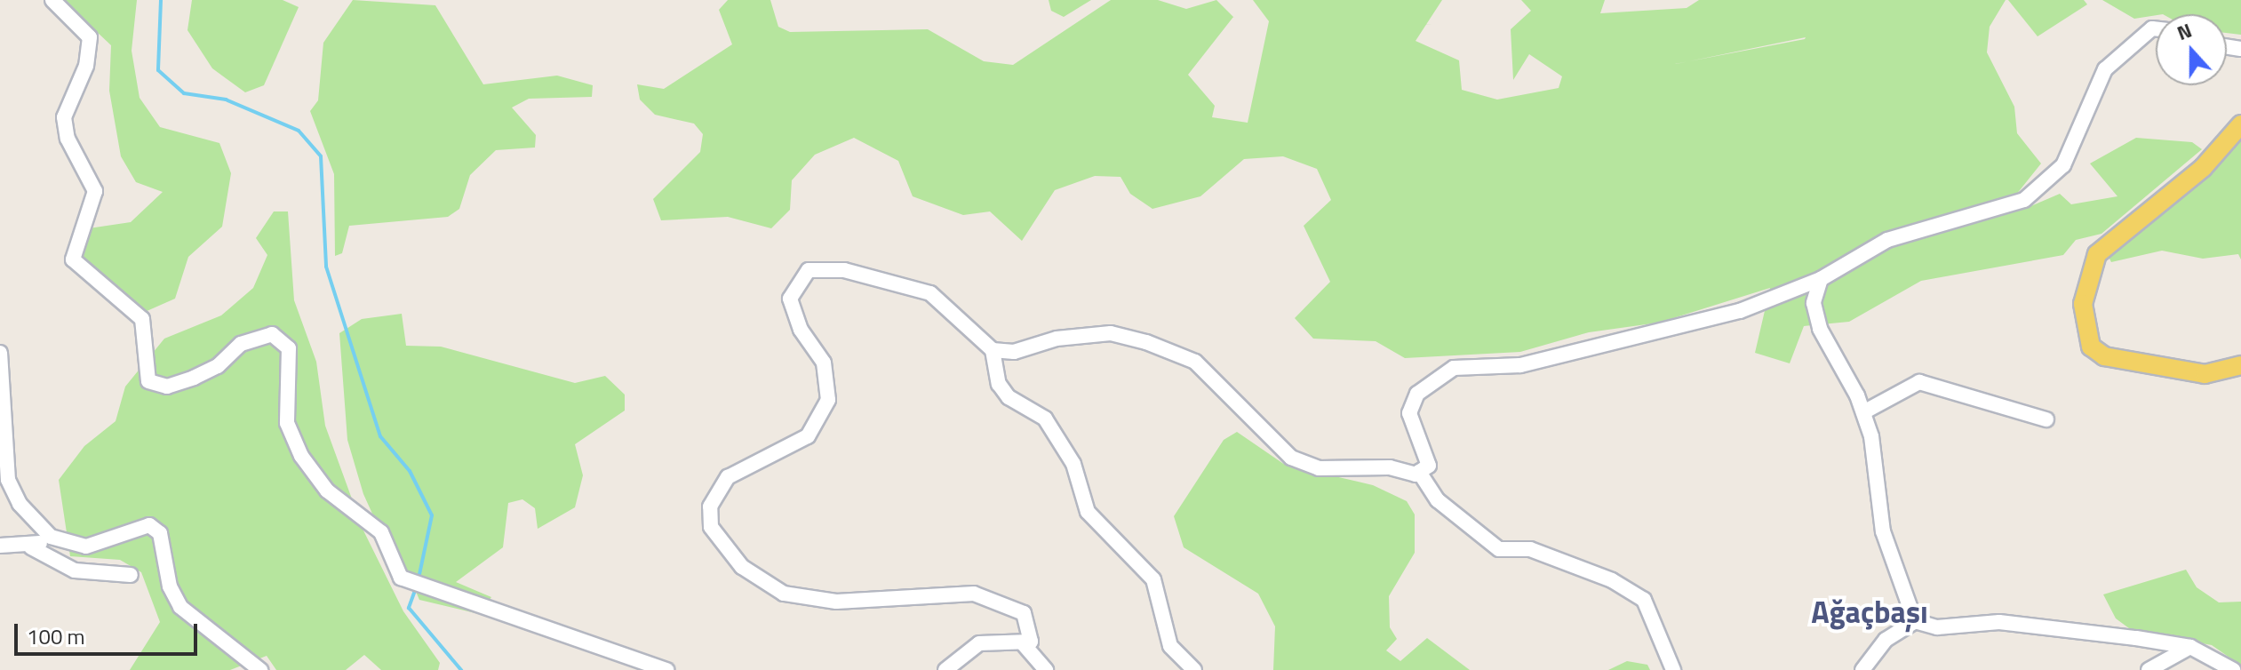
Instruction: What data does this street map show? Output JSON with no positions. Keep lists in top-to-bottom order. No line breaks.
{"districts":["Ağaçbaşı"],"scale_bar":"100 m","north":"top"}
